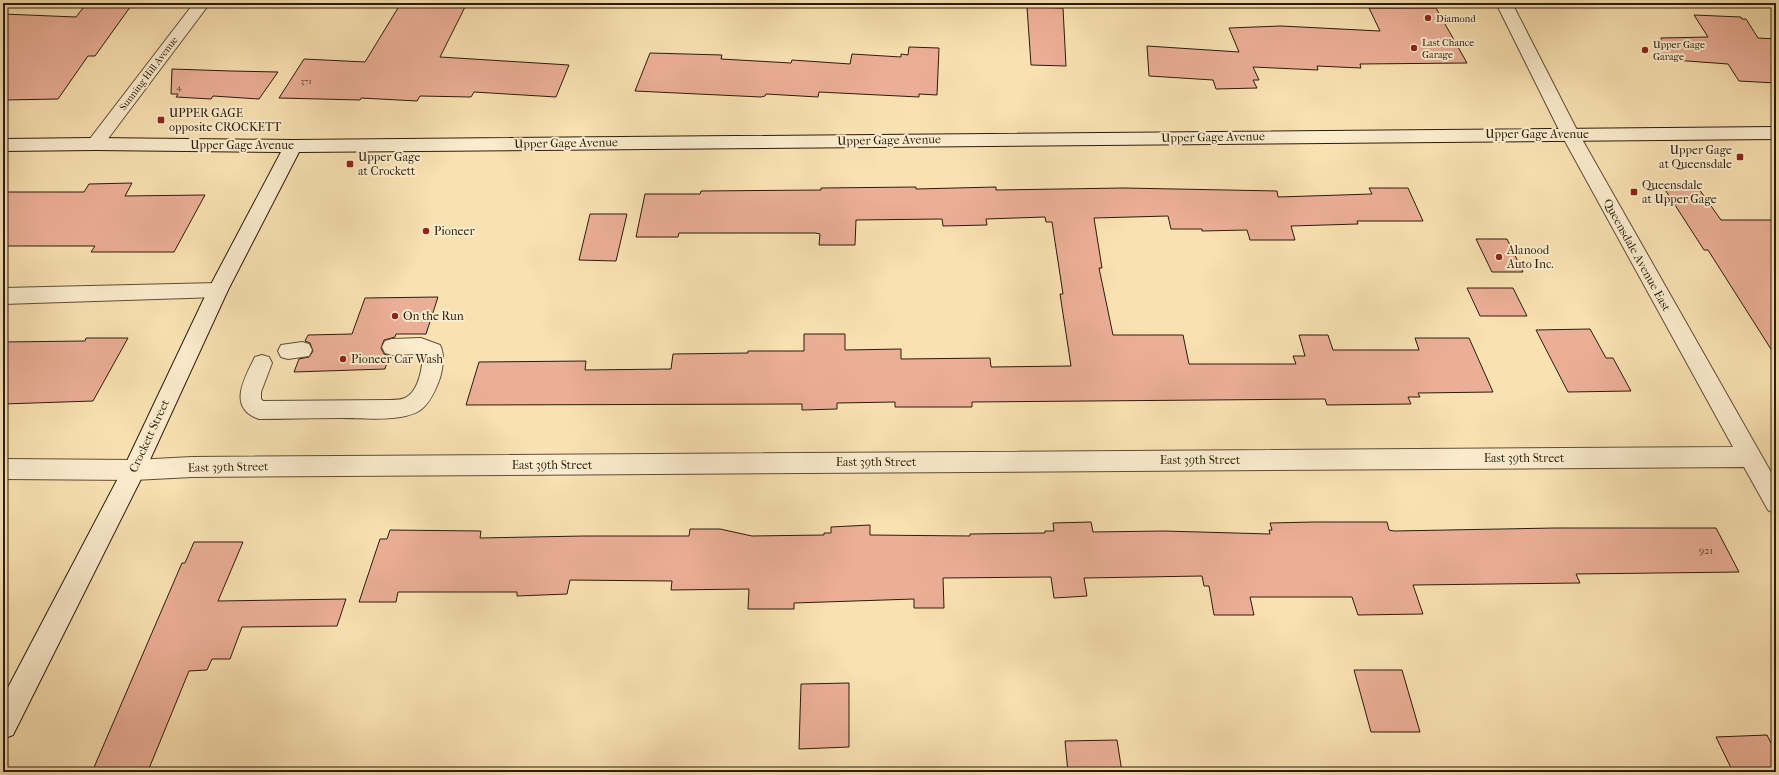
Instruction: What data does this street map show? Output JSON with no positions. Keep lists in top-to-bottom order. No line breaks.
{"streets":{"main road":["Sunning Hill Avenue","Upper Gage Avenue","Queensdale Avenue East","Crockett Street","East 39th Street"]},"crossings":[["Sunning Hill Avenue","Upper Gage Avenue"],["Upper Gage Avenue","Queensdale Avenue East"],["Upper Gage Avenue","Crockett Street"],["Queensdale Avenue East","East 39th Street"],["Crockett Street","East 39th Street"]],"places":{"other":["Diamond","Last Chance Garage","Upper Gage Garage","Pioneer","Alanood Auto Inc.","On the Run","Pioneer Car Wash"],"transit":["UPPER GAGE opposite CROCKETT","Upper Gage at Queensdale","Upper Gage at Crockett","Queensdale at Upper Gage"]},"house_numbers":["371","4","921"]}
